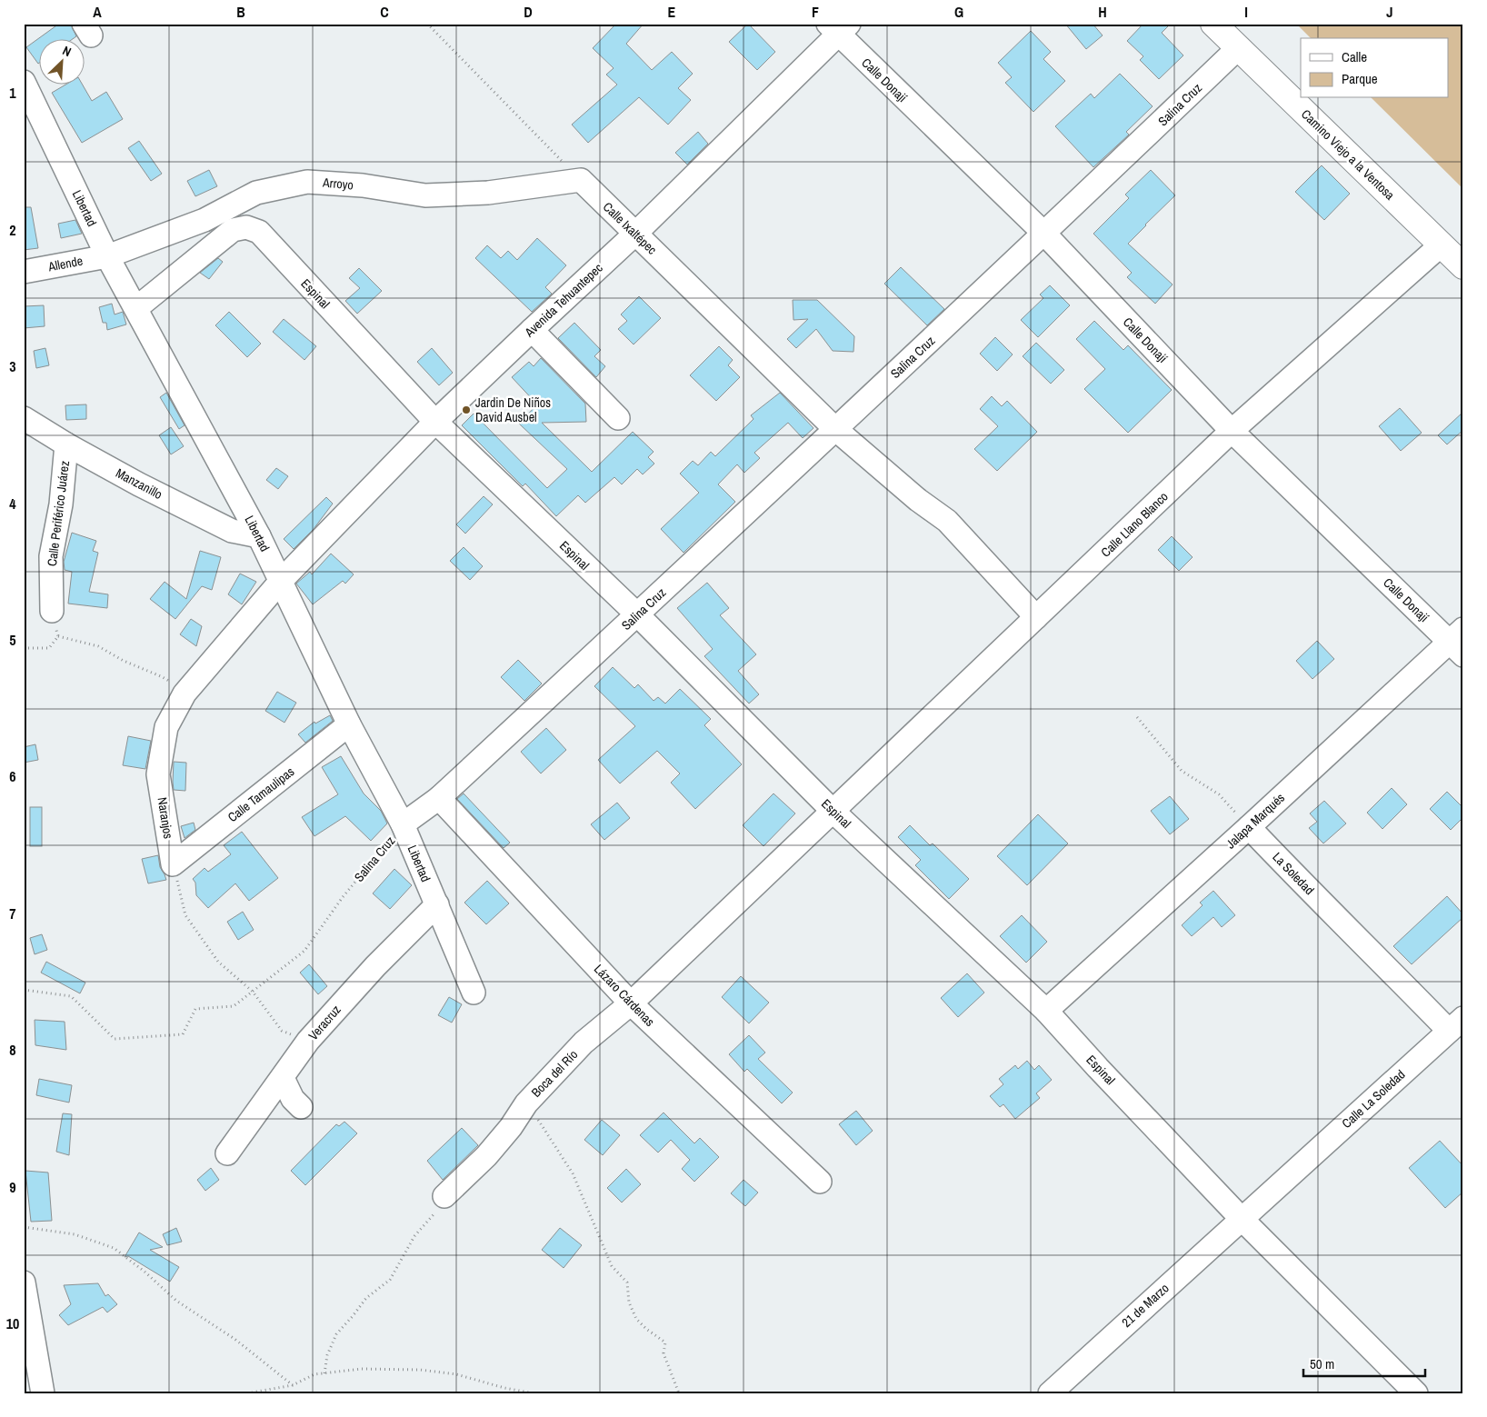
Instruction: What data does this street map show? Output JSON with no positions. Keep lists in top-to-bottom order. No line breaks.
{"streets":{"main road":["Camino Viejo a la Ventosa"],"street":["Calle Donají","Salina Cruz","Arroyo","Libertad","Calle Ixaltépec","Allende","Espinal","Avenida Tehuantepec","Manzanillo","Calle Periférico Juárez","Calle Llano Blanco","Calle Tamaulipas","Naranjos","Jalapa Marqués","La Soledad","Lázaro Cárdenas","Veracruz","Boca del Río","Calle La Soledad","21 de Marzo"]},"crossings":[["Calle Donají","Salina Cruz"],["Calle Donají","Avenida Tehuantepec"],["Calle Donají","Calle Llano Blanco"],["Calle Donají","Jalapa Marqués"],["Salina Cruz","Camino Viejo a la Ventosa"],["Salina Cruz","Libertad"],["Salina Cruz","Calle Ixaltépec"],["Salina Cruz","Espinal"],["Salina Cruz","Lázaro Cárdenas"],["Camino Viejo a la Ventosa","Calle Llano Blanco"],["Arroyo","Libertad"],["Arroyo","Calle Ixaltépec"],["Arroyo","Allende"],["Libertad","Allende"],["Libertad","Espinal"],["Libertad","Avenida Tehuantepec"],["Libertad","Manzanillo"],["Libertad","Calle Tamaulipas"],["Libertad","Naranjos"],["Libertad","Veracruz"],["Calle Ixaltépec","Avenida Tehuantepec"],["Calle Ixaltépec","Calle Llano Blanco"],["Espinal","Avenida Tehuantepec"],["Espinal","Calle Llano Blanco"],["Espinal","Jalapa Marqués"],["Espinal","Boca del Río"],["Espinal","Calle La Soledad"],["Espinal","21 de Marzo"],["Avenida Tehuantepec","Naranjos"],["Manzanillo","Calle Periférico Juárez"],["Calle Llano Blanco","Boca del Río"],["Calle Tamaulipas","Naranjos"],["Jalapa Marqués","La Soledad"],["La Soledad","Calle La Soledad"],["Lázaro Cárdenas","Boca del Río"],["Calle La Soledad","21 de Marzo"]],"places":["Jardin De Niños David Ausbel"],"legend":["Calle","Parque"],"scale_bar":"50 m","north":"top right","grid":{"columns":["A","B","C","D","E","F","G","H","I","J"],"rows":["1","2","3","4","5","6","7","8","9","10"]}}
